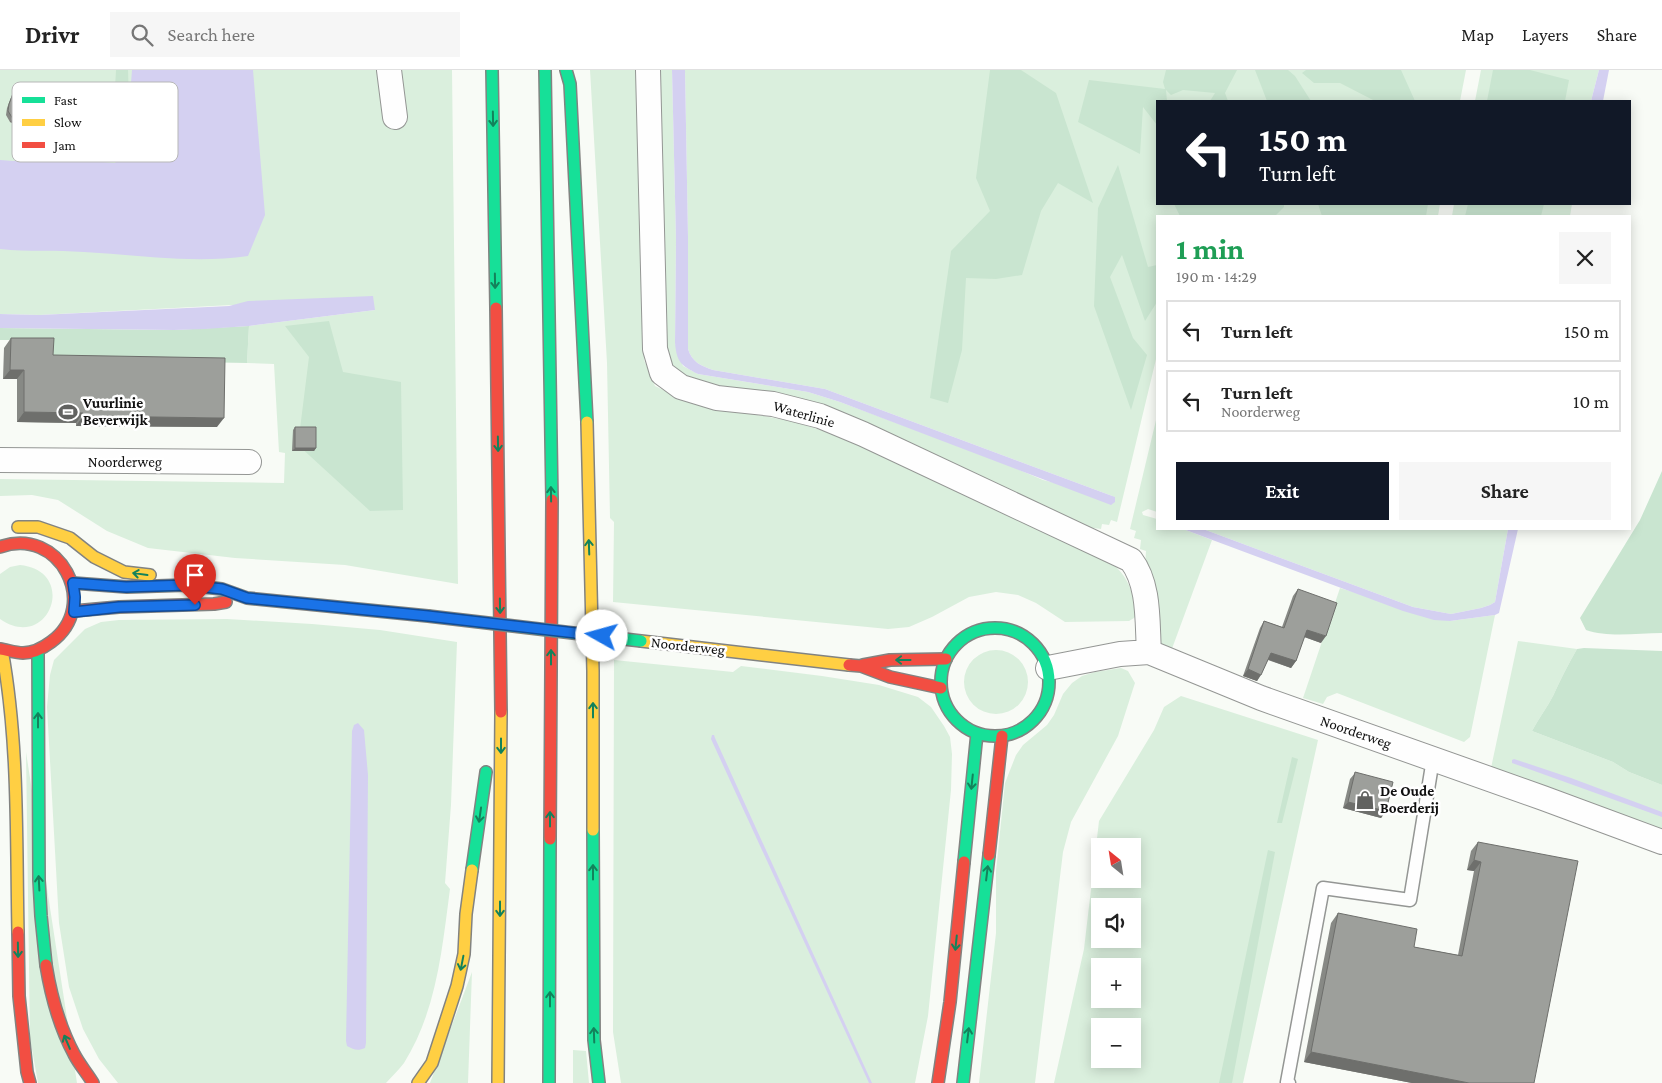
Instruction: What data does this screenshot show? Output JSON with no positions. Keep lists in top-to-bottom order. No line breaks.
{"streets":{"main road":["Noorderweg"],"street":["Waterlinie"]},"crossings":[["Waterlinie","Noorderweg"]],"places":{"sports":["Vuurlinie Beverwijk"],"shop":["De Oude Boerderij"]},"legend":["Fast","Slow","Jam"],"north":"top left","page":{"header":"Drivr","search":"Search here","nav":["Map","Layers","Share"],"turn":["150 m","Turn left"],"heading":["1 min","190 m · 14:29"],"list":[{"name":"Turn left","value":"150 m"},{"name":"Turn left","note":"Noorderweg","value":"10 m"}],"buttons":["Exit","Share"],"map_buttons":["+","−"]}}
